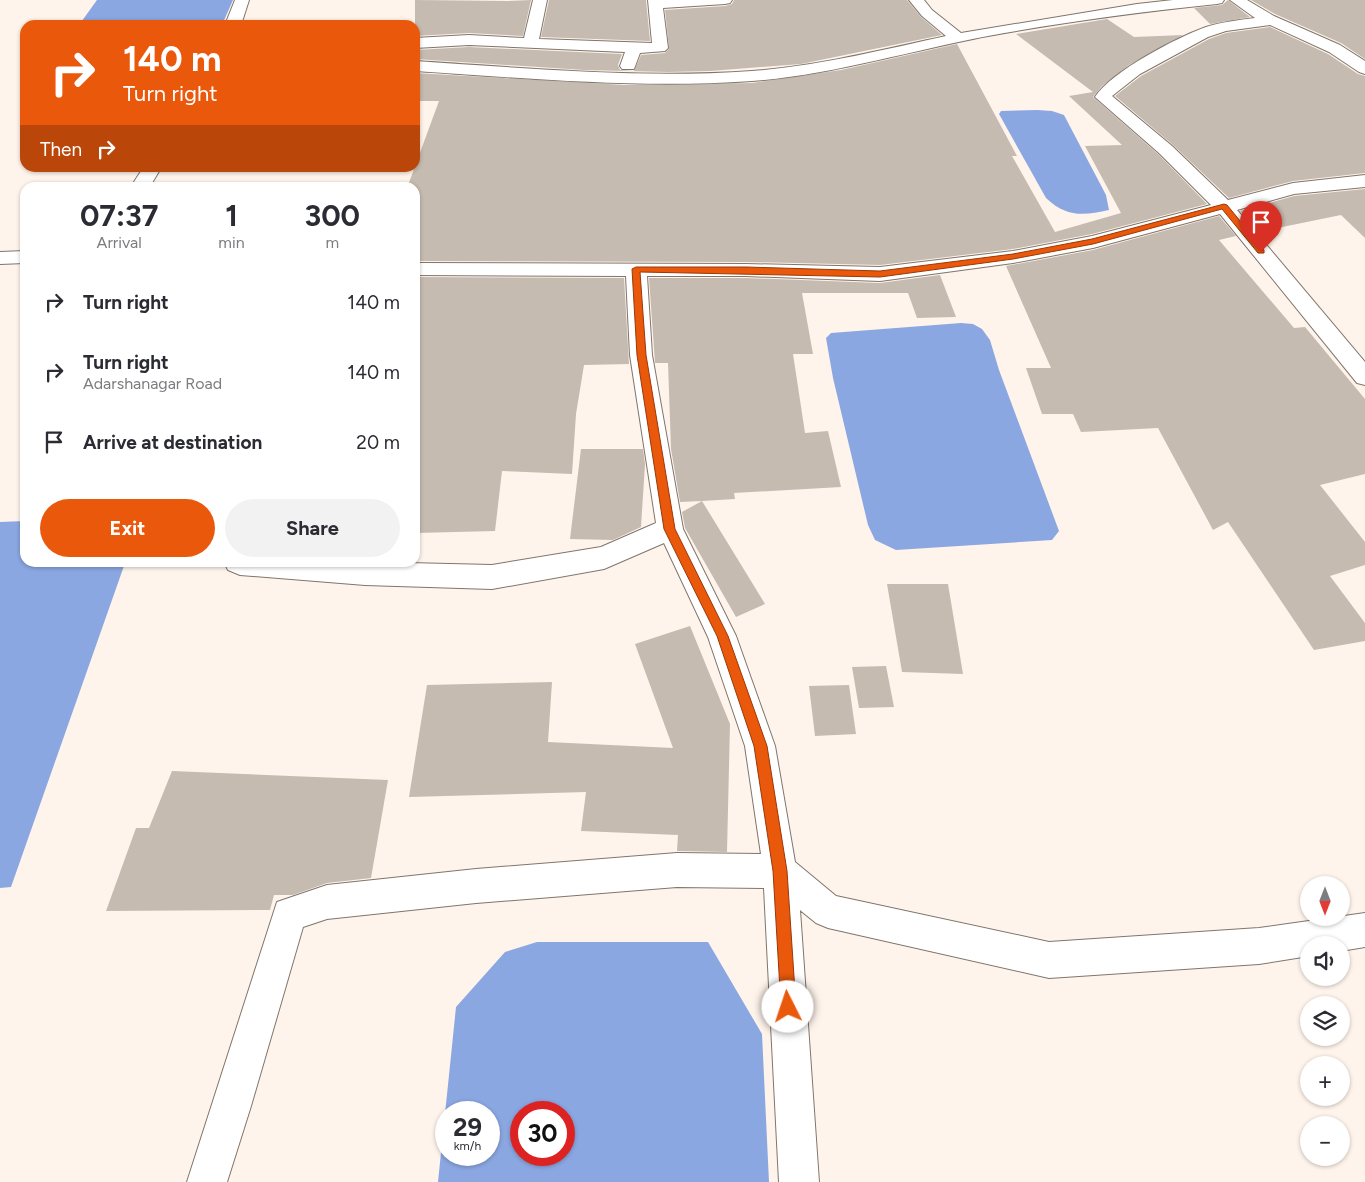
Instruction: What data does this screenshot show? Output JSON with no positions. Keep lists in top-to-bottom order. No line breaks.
{"north":"bottom","page":{"turn":["140 m","Turn right"],"then":"Then","eta":["07:37","Arrival","1","min","300","m"],"list":[{"name":"Turn right","value":"140 m"},{"name":"Turn right","note":"Adarshanagar Road","value":"140 m"},{"name":"Arrive at destination","value":"20 m"}],"buttons":["Exit","Share"],"map_buttons":["+","−"],"speed":"29 km/h","limit":"30"}}
